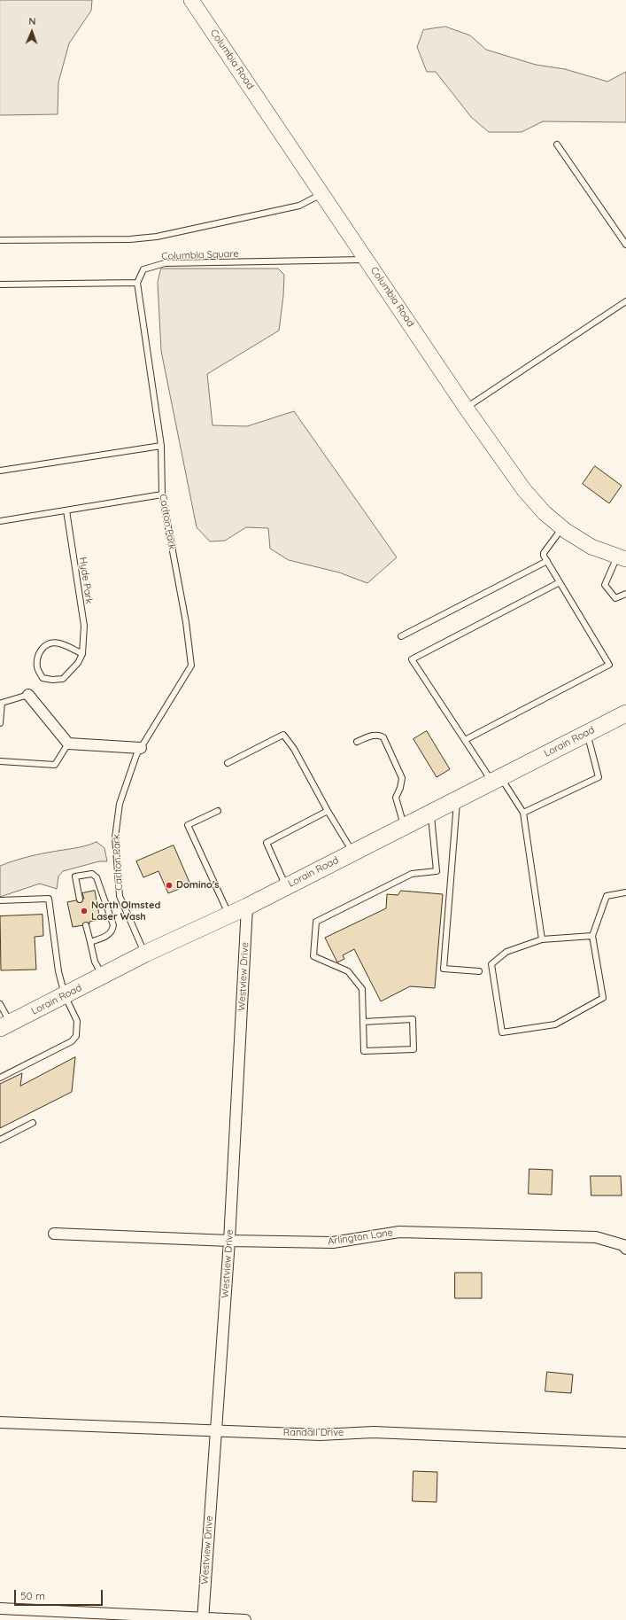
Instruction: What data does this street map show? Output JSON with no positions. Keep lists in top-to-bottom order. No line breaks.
{"streets":{"main road":["Columbia Road","Lorain Road"],"street":["Westview Drive","Arlington Lane","Randall Drive"],"lane":["Columbia Square","Carlton Park","Hyde Park"]},"crossings":[["Columbia Road","Columbia Square"],["Columbia Square","Carlton Park"],["Carlton Park","Lorain Road"],["Lorain Road","Westview Drive"],["Westview Drive","Arlington Lane"],["Westview Drive","Randall Drive"]],"places":["Domino's","North Olmsted Laser Wash"],"scale_bar":"50 m","north":"top"}
